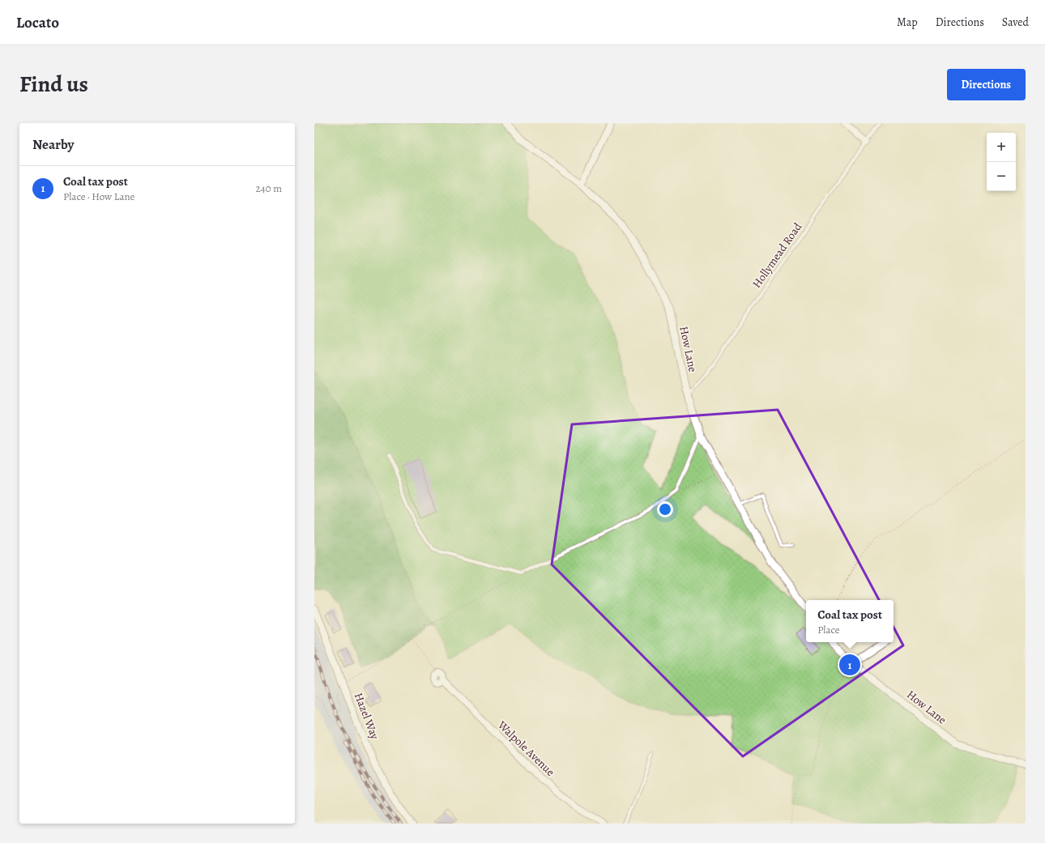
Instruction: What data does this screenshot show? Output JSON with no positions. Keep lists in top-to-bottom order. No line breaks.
{"streets":{"street":["How Lane","Hazel Way","Walpole Avenue"],"lane":["Hollymead Road"]},"crossings":[["Hollymead Road","How Lane"]],"page":{"header":"Locato","nav":["Map","Directions","Saved"],"title":"Find us","buttons":"Directions","heading":"Nearby","map_buttons":["+","−"],"list":[{"mark":"1","name":"Coal tax post","note":"Place · How Lane","value":"240 m"}],"popup":["Coal tax post","Place"],"pins":"1"}}
